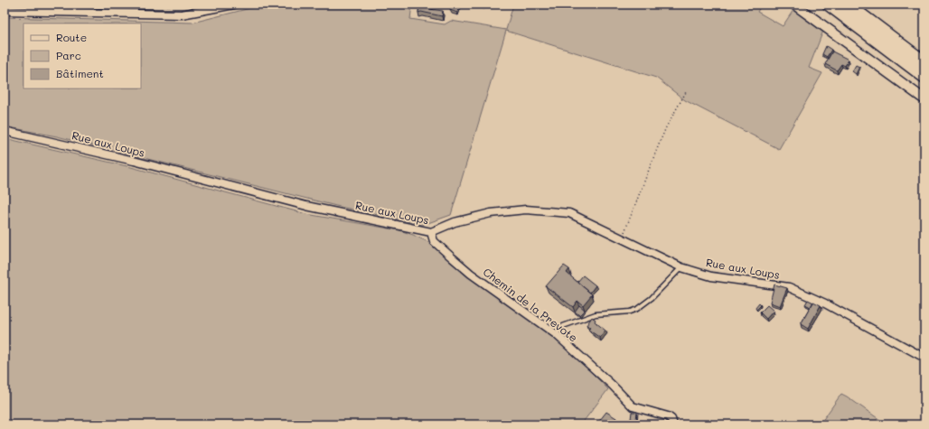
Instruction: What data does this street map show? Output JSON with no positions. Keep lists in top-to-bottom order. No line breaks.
{"streets":{"street":["Rue aux Loups","Chemin de la Prevote"]},"crossings":[["Rue aux Loups","Chemin de la Prevote"]],"legend":["Route","Parc","Bâtiment"]}
